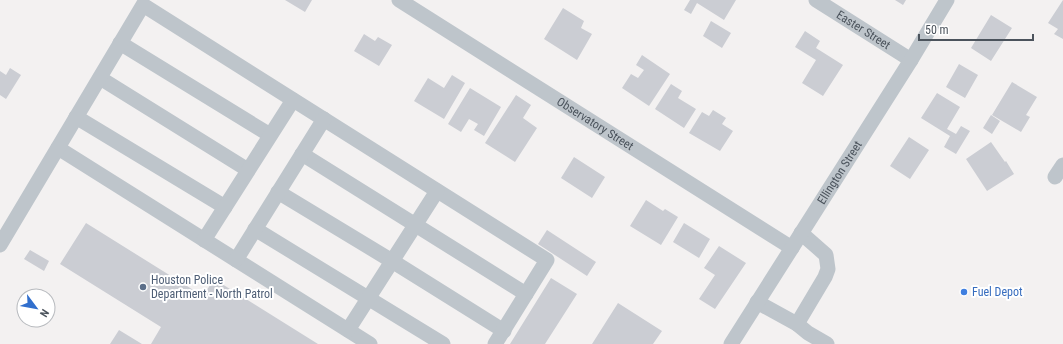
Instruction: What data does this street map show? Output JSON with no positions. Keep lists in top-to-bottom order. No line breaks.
{"streets":{"street":["Easter Street","Observatory Street","Ellington Street"]},"crossings":[["Easter Street","Ellington Street"],["Observatory Street","Ellington Street"]],"places":["Houston Police Department - North Patrol","Fuel Depot"],"scale_bar":"50 m","north":"bottom right"}
